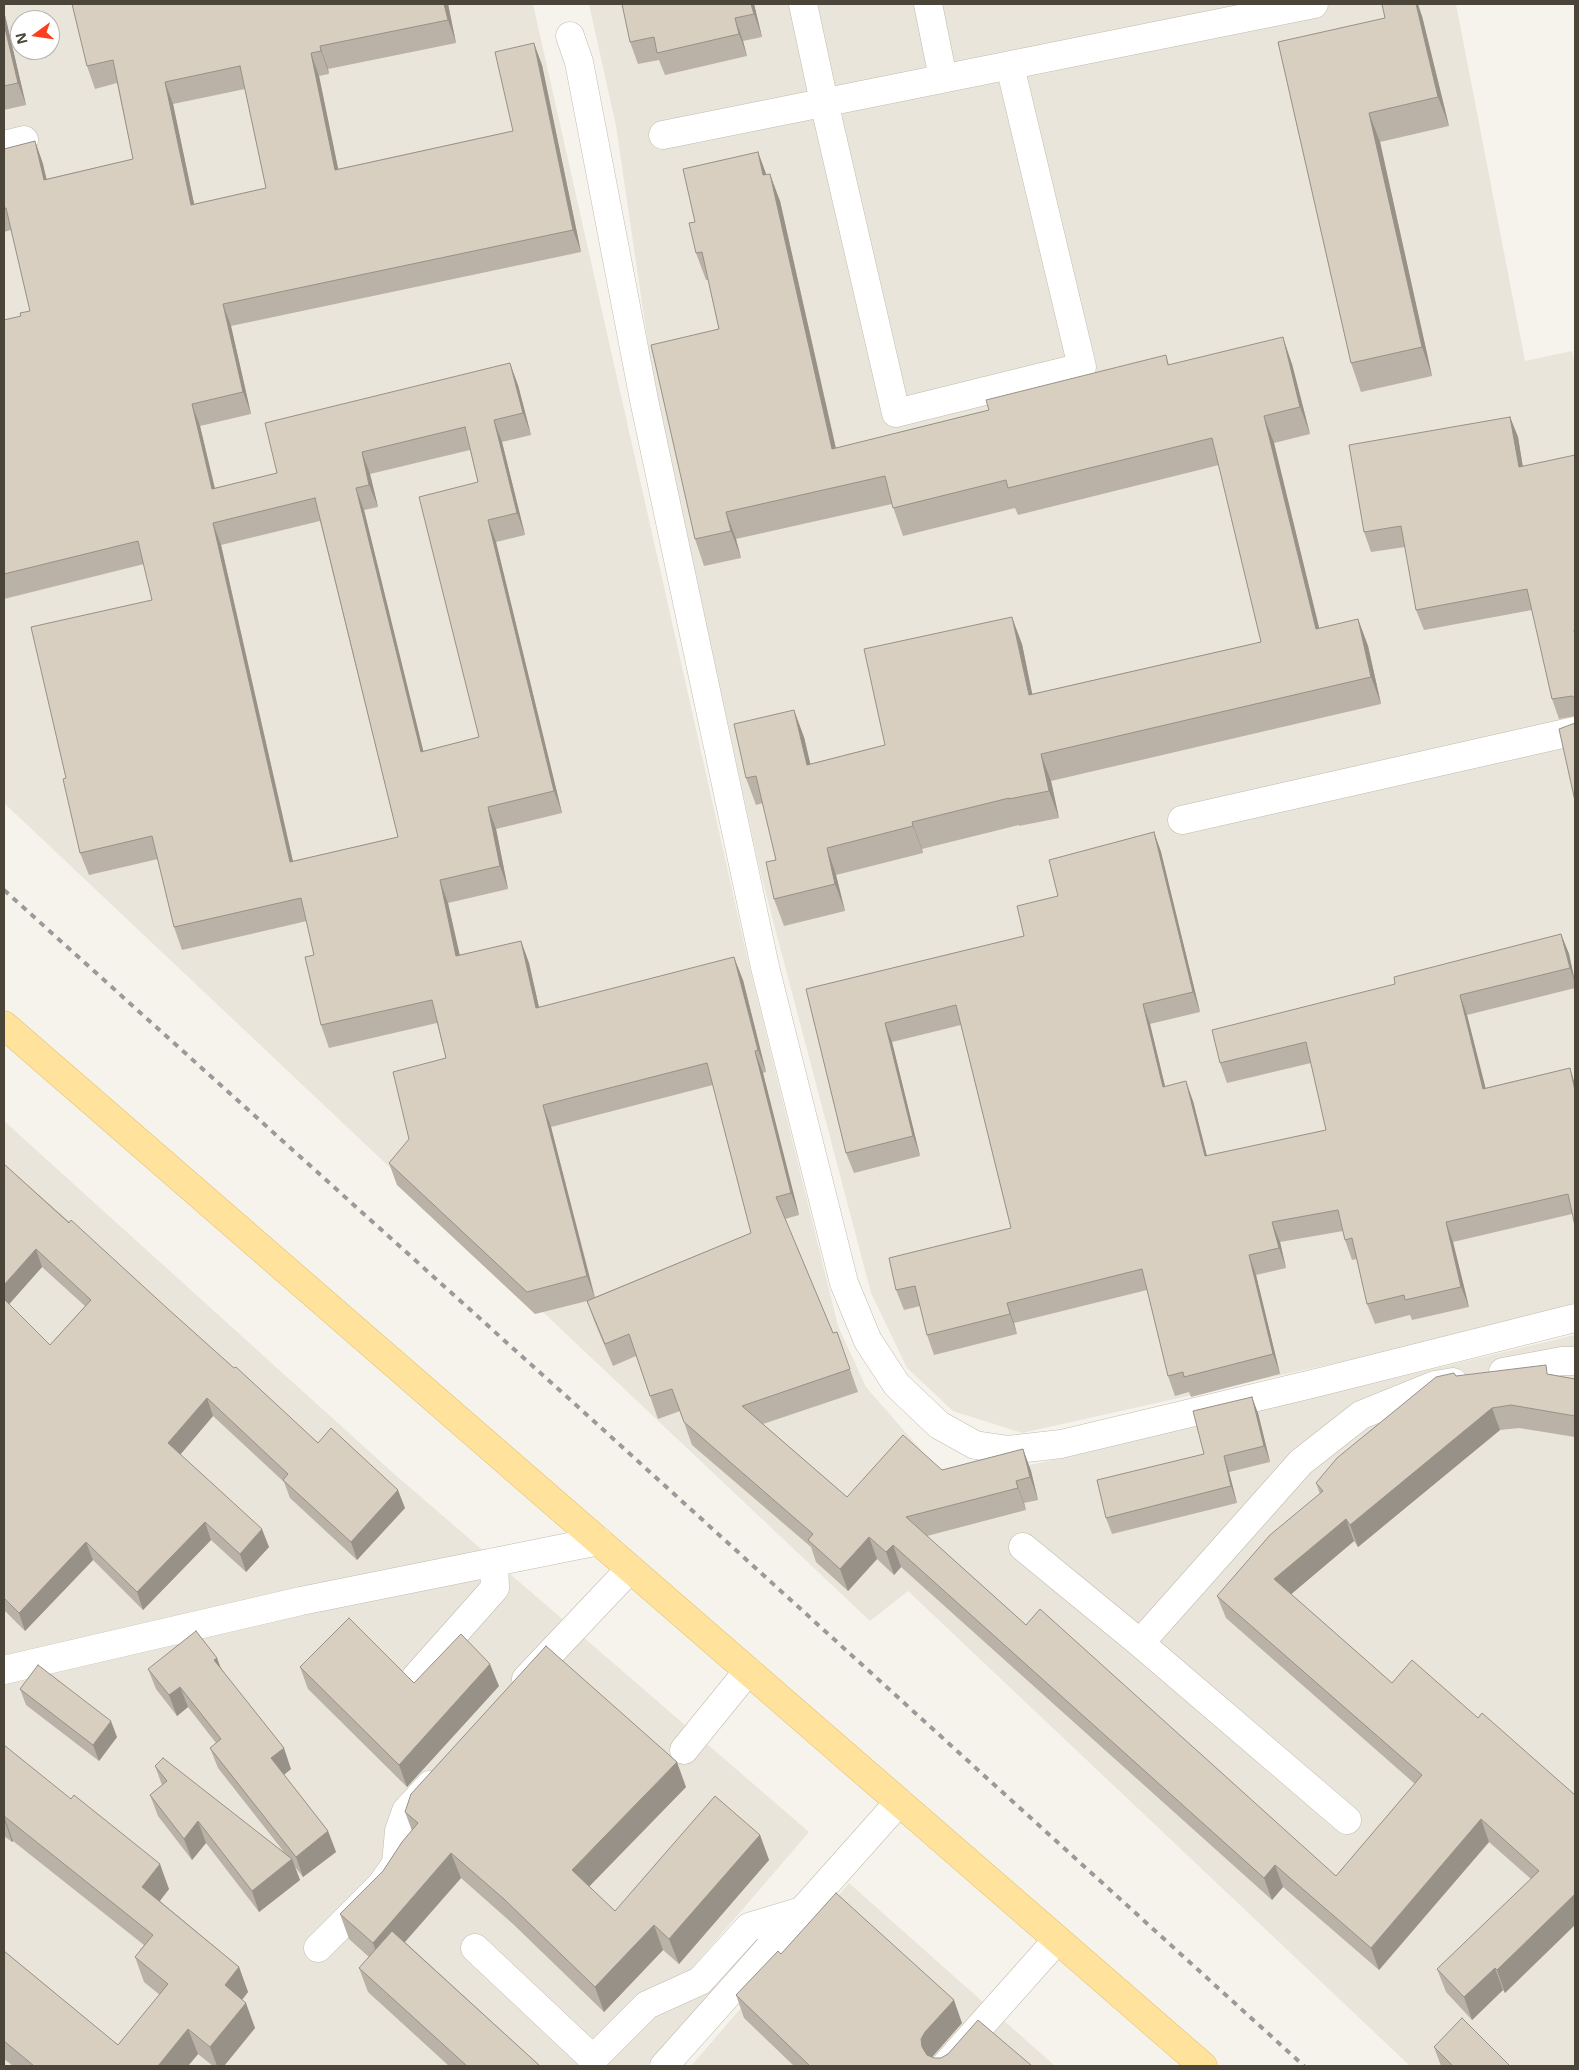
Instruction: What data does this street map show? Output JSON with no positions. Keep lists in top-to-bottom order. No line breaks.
{"north":"left"}
